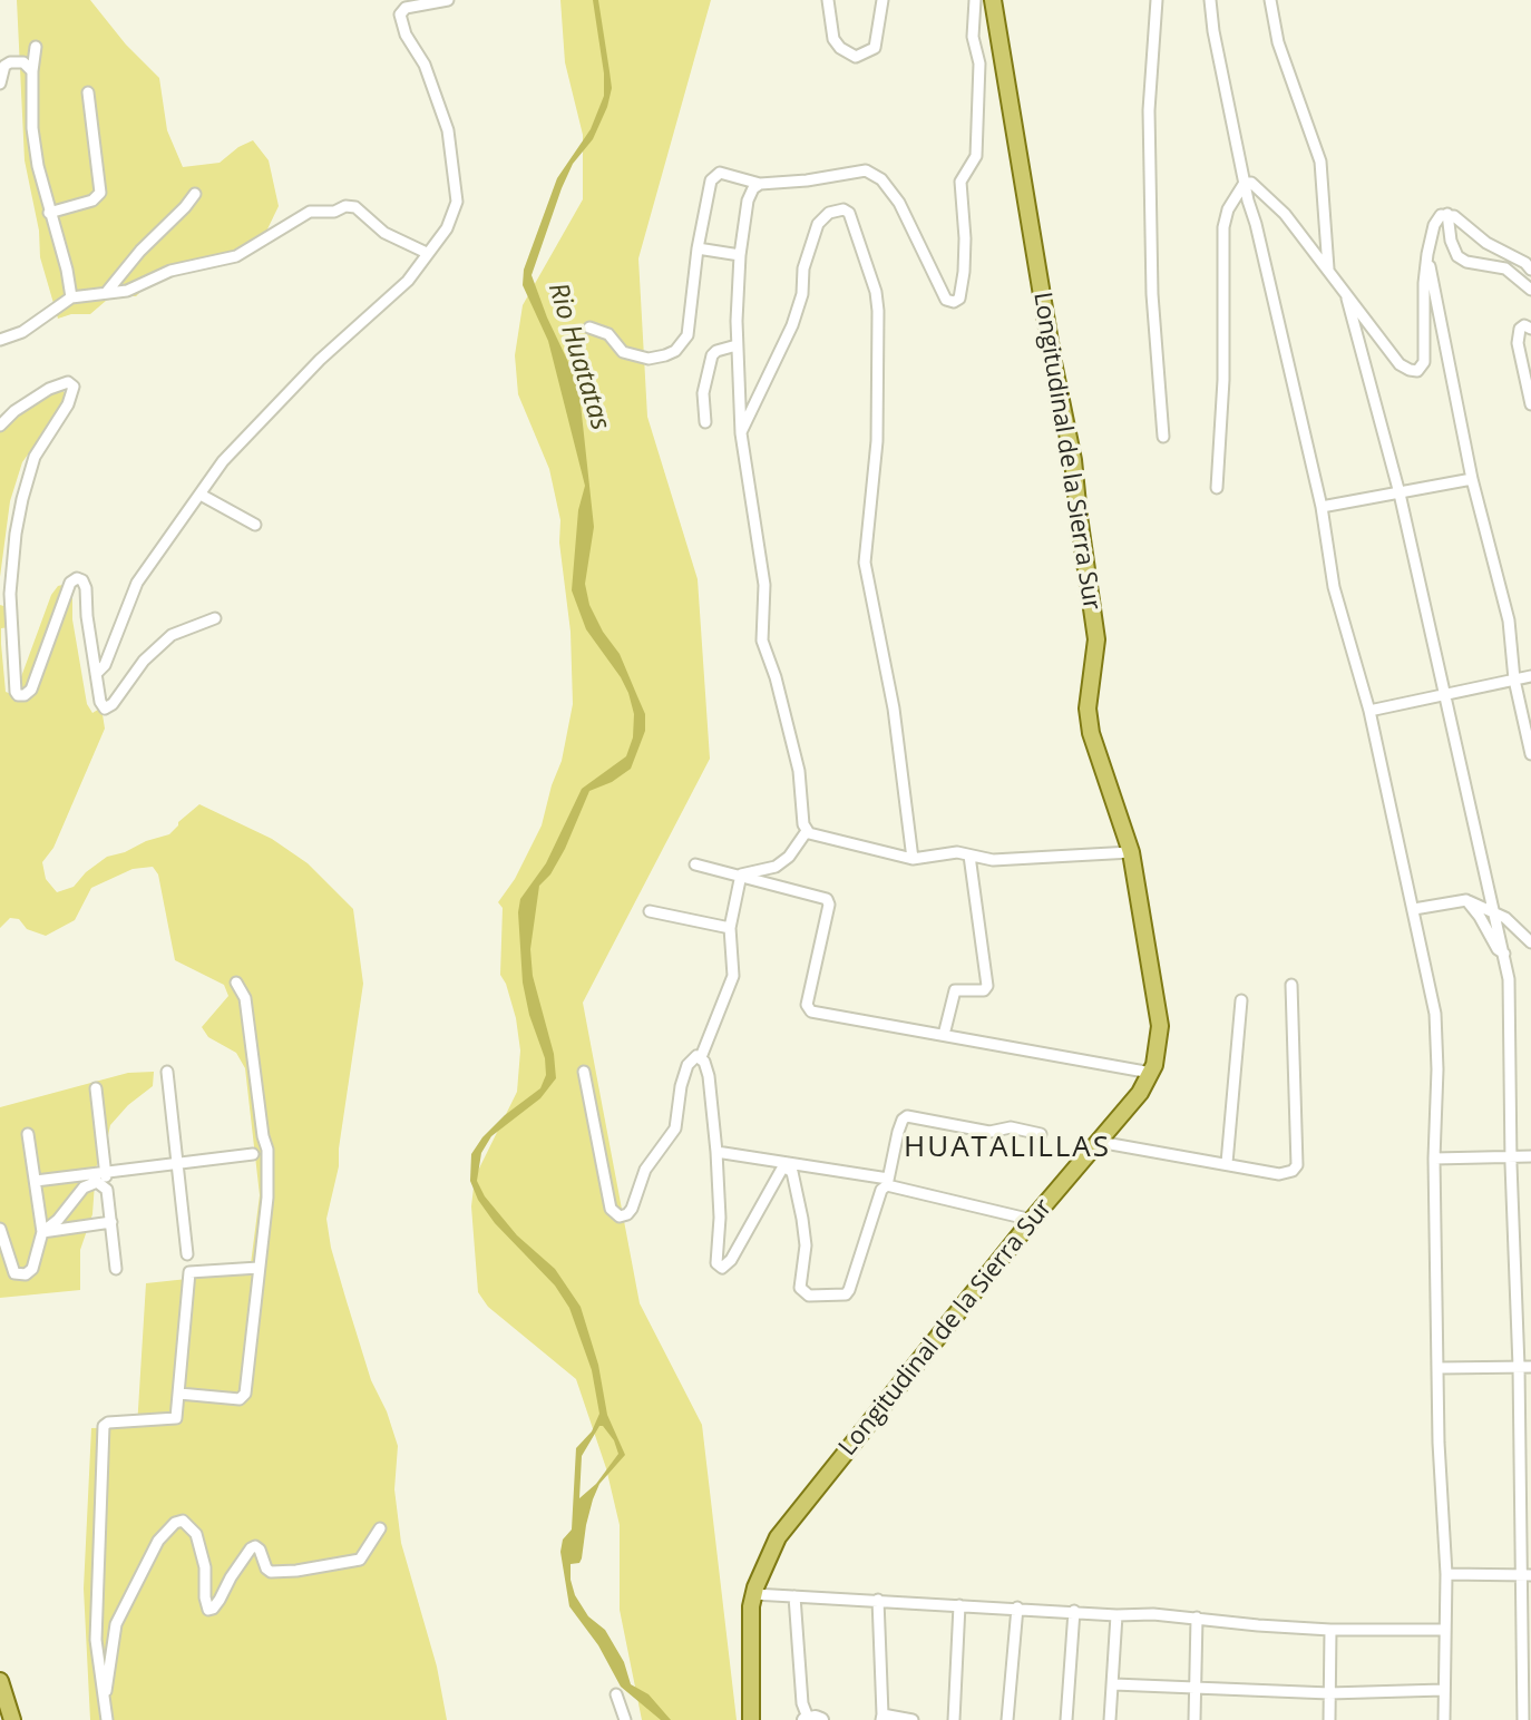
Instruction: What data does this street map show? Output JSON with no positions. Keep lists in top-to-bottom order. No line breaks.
{"streets":{"main road":["Longitudinal de la Sierra Sur"]},"districts":["HUATALILLAS"],"water":["Rio Huatatas"]}
